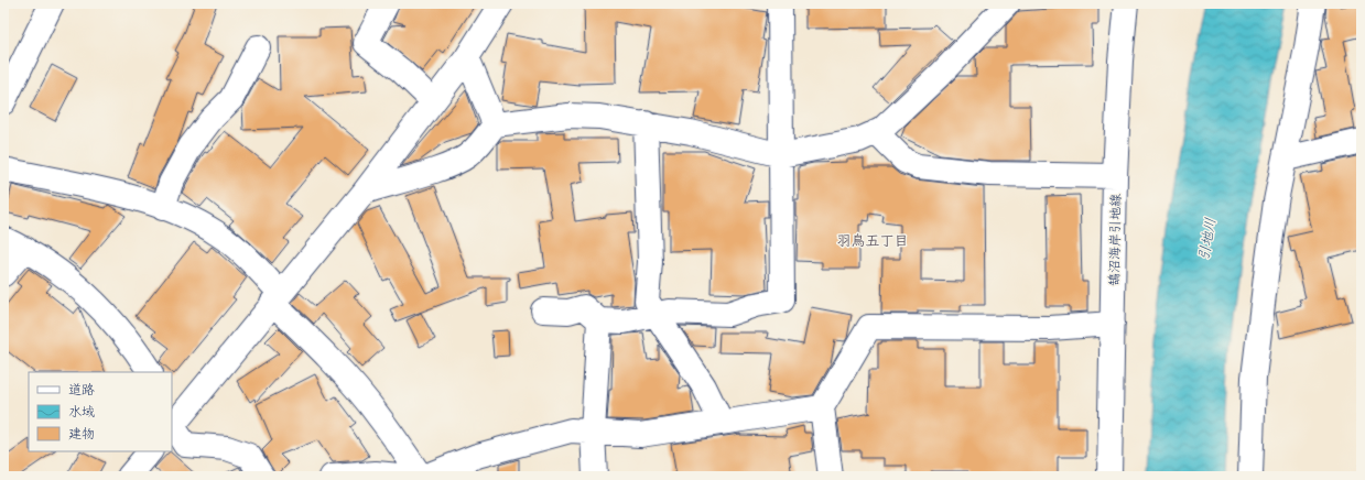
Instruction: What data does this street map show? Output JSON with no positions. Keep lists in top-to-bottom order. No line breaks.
{"streets":{"street":["鵠沼海岸引地線"]},"districts":["羽鳥五丁目"],"water":["引地川"],"legend":["道路","水域","建物"]}
